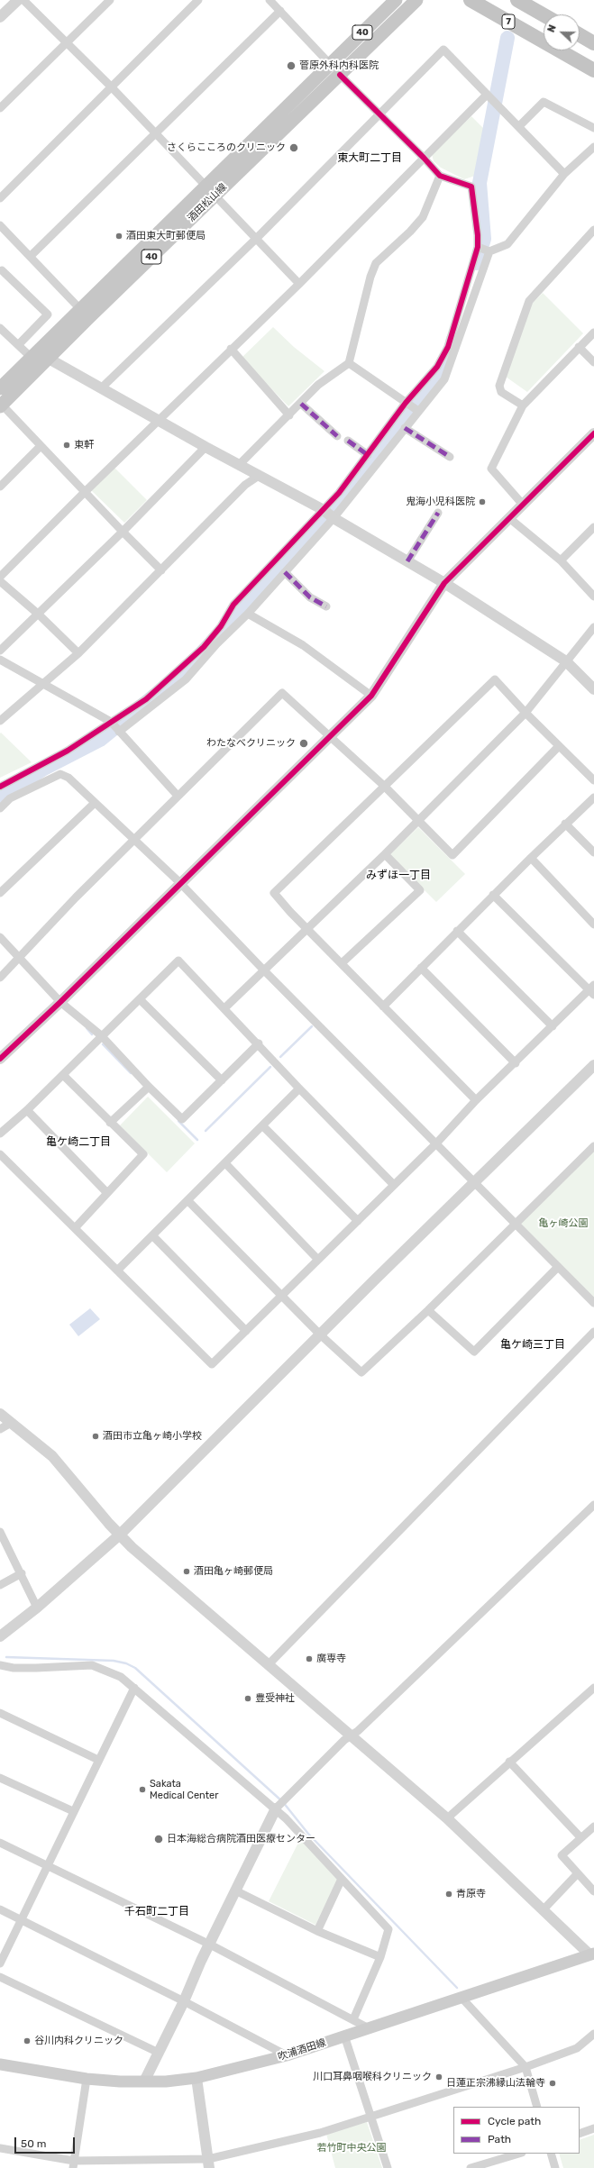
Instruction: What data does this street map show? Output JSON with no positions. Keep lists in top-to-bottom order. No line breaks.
{"streets":{"highway":["7"],"main road":["40","酒田松山線","吹浦酒田線"]},"districts":["東大町二丁目","みずほ一丁目","亀ケ崎二丁目","亀ケ崎三丁目","千石町二丁目"],"parks":["亀ヶ崎公園","若竹町中央公園"],"places":["菅原外科内科医院","さくらこころのクリニック","酒田東大町郵便局","東軒","鬼海小児科医院","わたなべクリニック","酒田市立亀ヶ崎小学校","酒田亀ヶ崎郵便局","廣専寺","豊受神社","Sakata Medical Center","日本海総合病院酒田医療センター","青原寺","谷川内科クリニック","川口耳鼻咽喉科クリニック","日蓮正宗沸縁山法輪寺"],"legend":["Cycle path","Path"],"scale_bar":"50 m","north":"left"}
